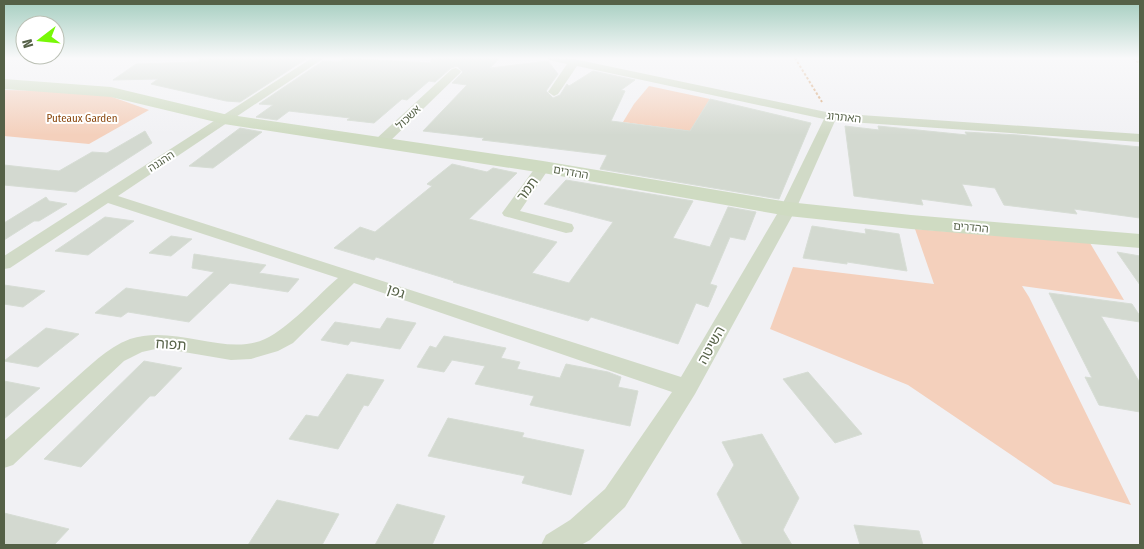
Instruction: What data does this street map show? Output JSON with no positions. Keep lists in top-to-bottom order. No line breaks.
{"streets":{"street":["אשכול","האתרוג","ההגנה","ההדרים","תמר","גפן","תפוח","השיטה"]},"crossings":[["אשכול","ההדרים"],["האתרוג","השיטה"],["ההגנה","ההדרים"],["ההגנה","גפן"],["ההדרים","תמר"],["ההדרים","השיטה"],["גפן","תפוח"],["גפן","השיטה"]],"parks":["Puteaux Garden"],"north":"left"}
